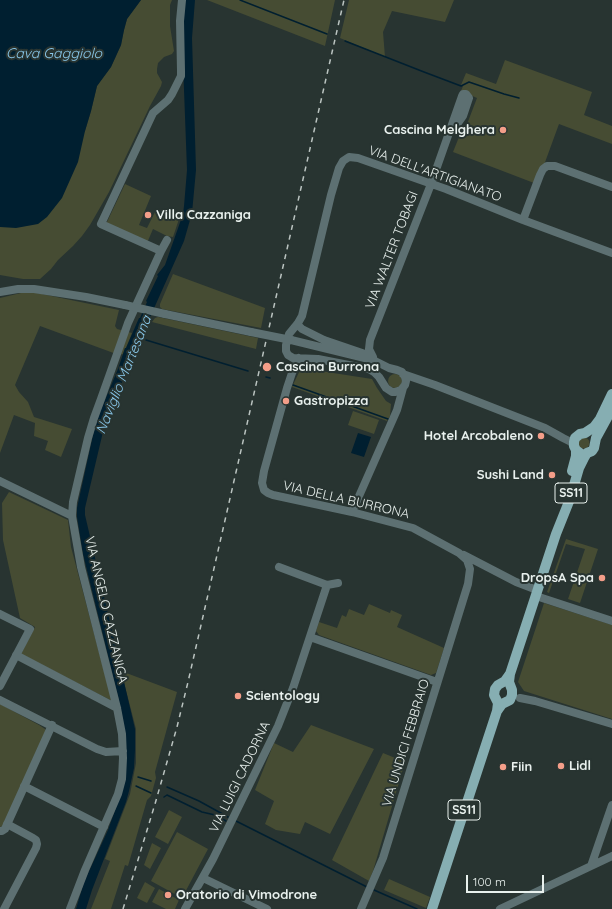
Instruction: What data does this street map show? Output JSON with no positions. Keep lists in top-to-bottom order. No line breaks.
{"streets":{"main road":["SS11"],"street":["VIA DELL'ARTIGIANATO","VIA WALTER TOBAGI","VIA DELLA BURRONA","VIA ANGELO CAZZANIGA","VIA UNDICI FEBBRAIO","VIA LUIGI CADORNA"]},"crossings":[["VIA DELL'ARTIGIANATO","VIA WALTER TOBAGI"],["VIA DELL'ARTIGIANATO","VIA DELLA BURRONA"],["SS11","VIA DELLA BURRONA"],["VIA DELLA BURRONA","VIA UNDICI FEBBRAIO"]],"water":["Cava Gaggiolo","Naviglio Martesana"],"places":["Cascina Melghera","Villa Cazzaniga","Cascina Burrona","Gastropizza","Hotel Arcobaleno","Sushi Land","DropsA Spa","Scientology","Lidl","Fiin","Oratorio di Vimodrone"],"scale_bar":"100 m"}
